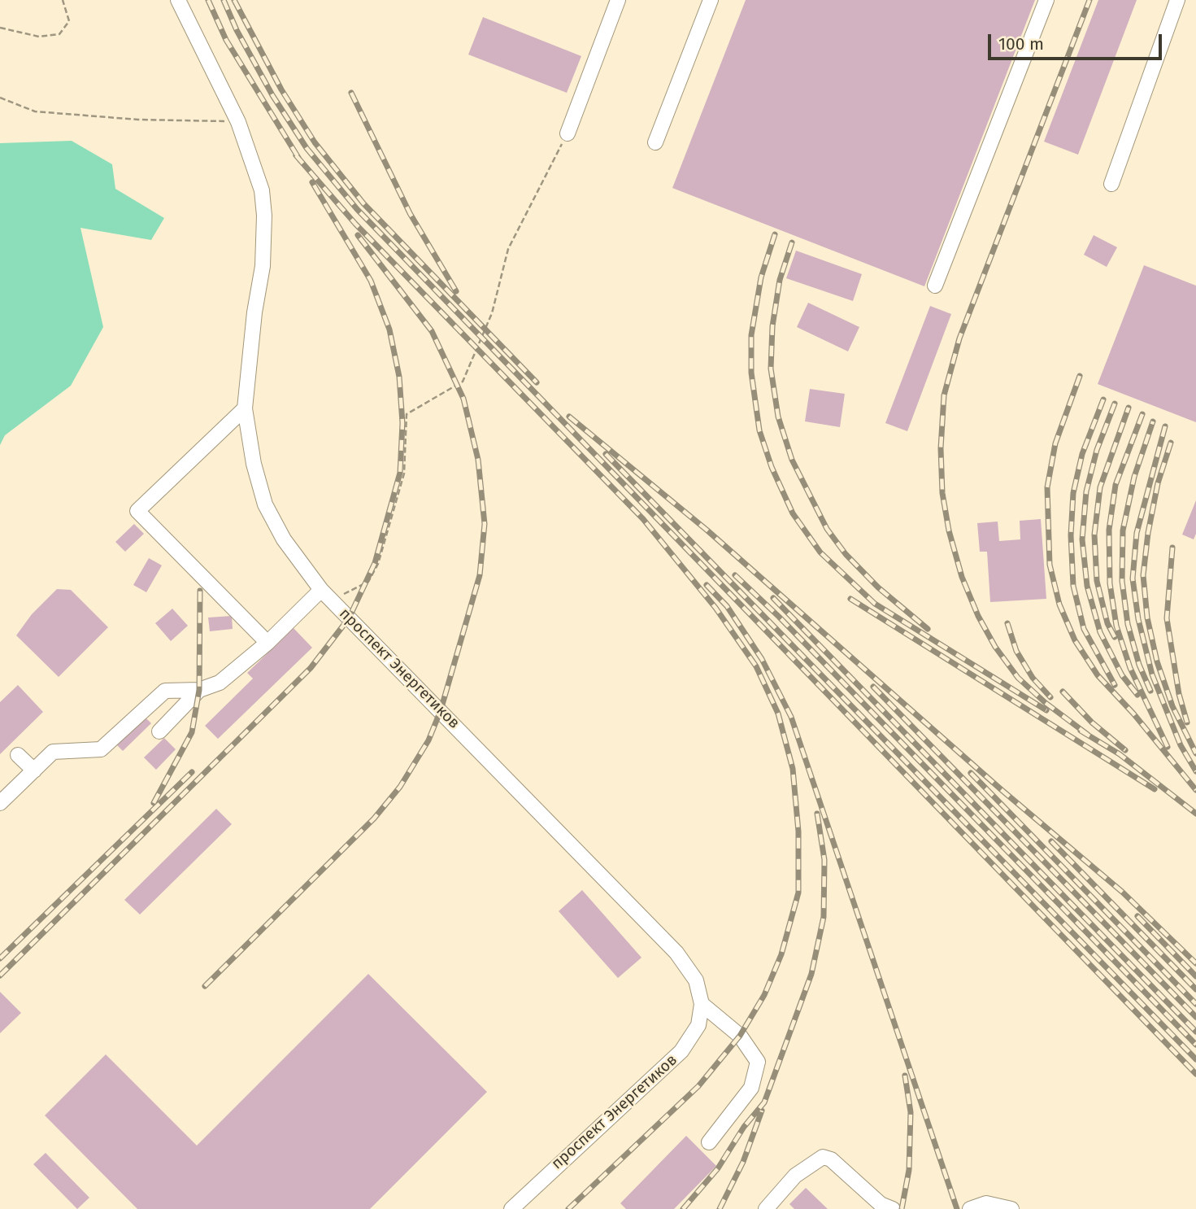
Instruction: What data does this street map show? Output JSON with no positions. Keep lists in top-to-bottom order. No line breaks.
{"streets":{"street":["проспект Энергетиков"]},"scale_bar":"100 m"}
